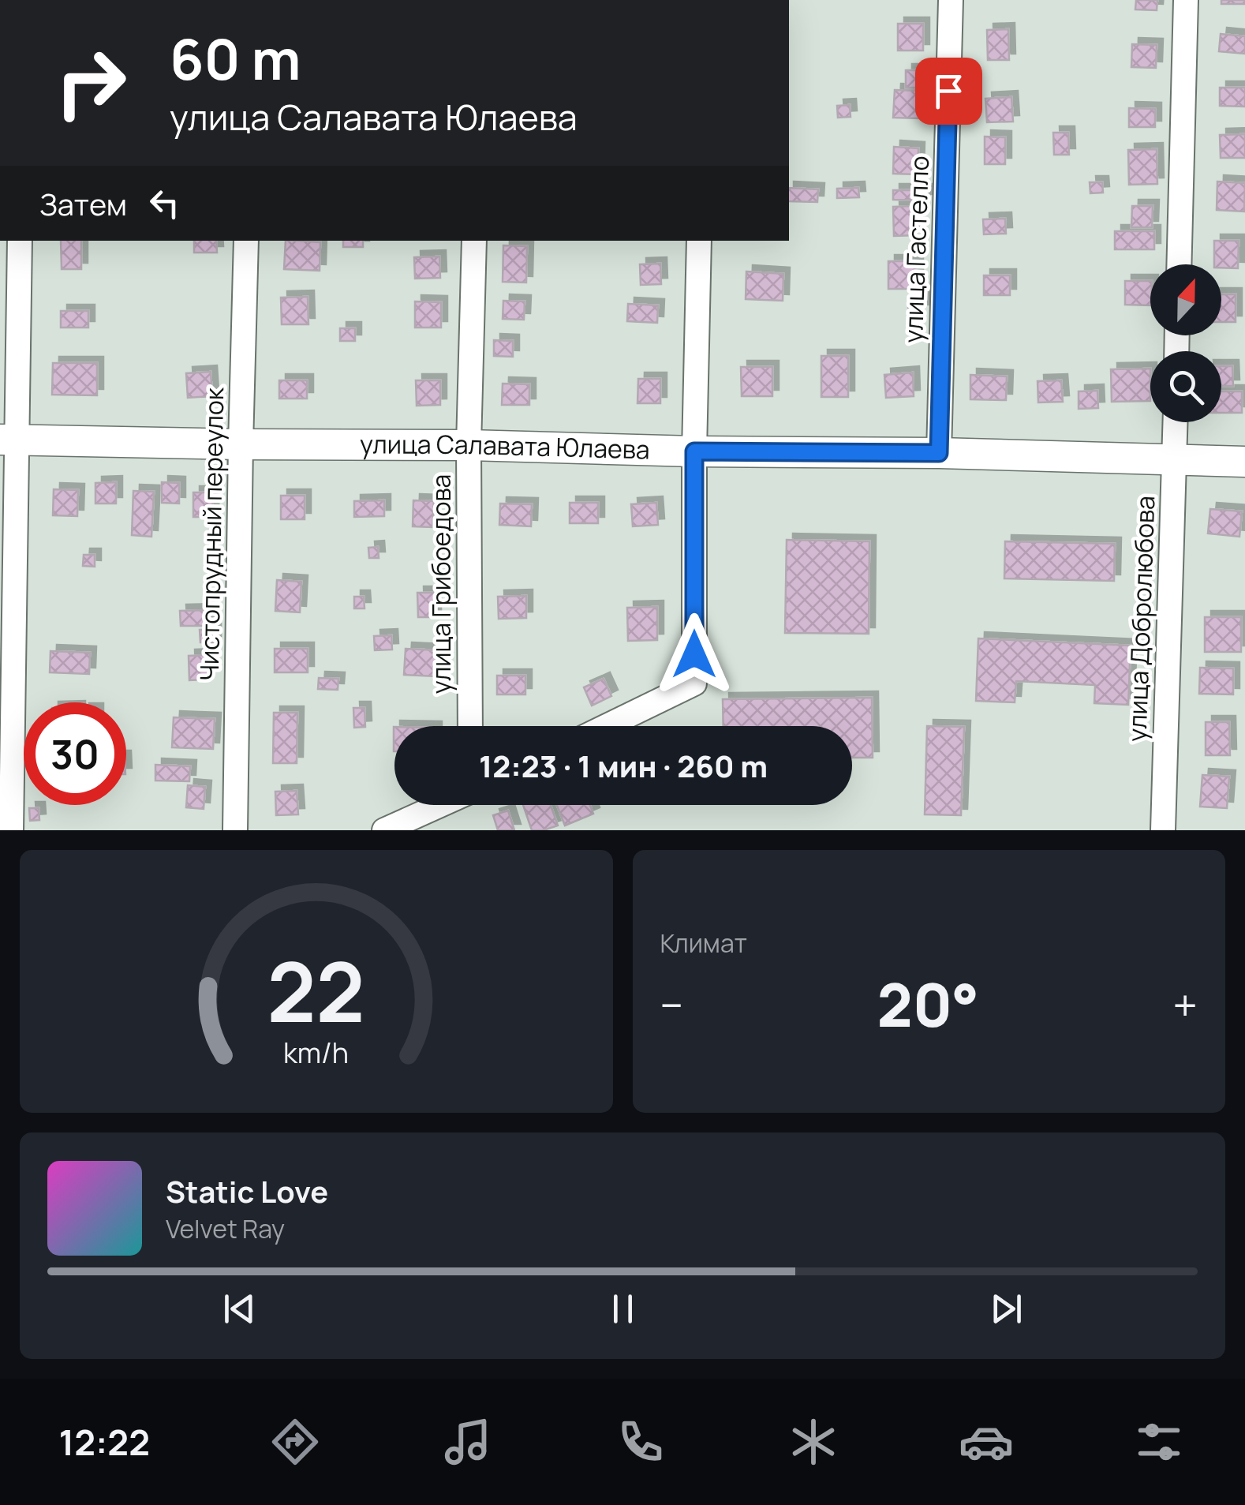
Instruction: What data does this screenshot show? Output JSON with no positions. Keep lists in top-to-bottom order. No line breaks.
{"streets":{"street":["улица Гастелло","улица Салавата Юлаева","Чистопрудный переулок","улица Грибоедова","улица Добролюбова"]},"crossings":[["улица Гастелло","улица Салавата Юлаева"],["улица Салавата Юлаева","Чистопрудный переулок"],["улица Салавата Юлаева","улица Грибоедова"],["улица Салавата Юлаева","улица Добролюбова"]],"north":"top","page":{"turn":["60 m","улица Салавата Юлаева"],"then":"Затем","limit":"30","trip":"12:23 · 1 мин · 260 m","tile":"Климат","heat":["−","20°","+"],"song":["Static Love","Velvet Ray"],"tabs":"12:22","gauge":["22","km/h"]}}
